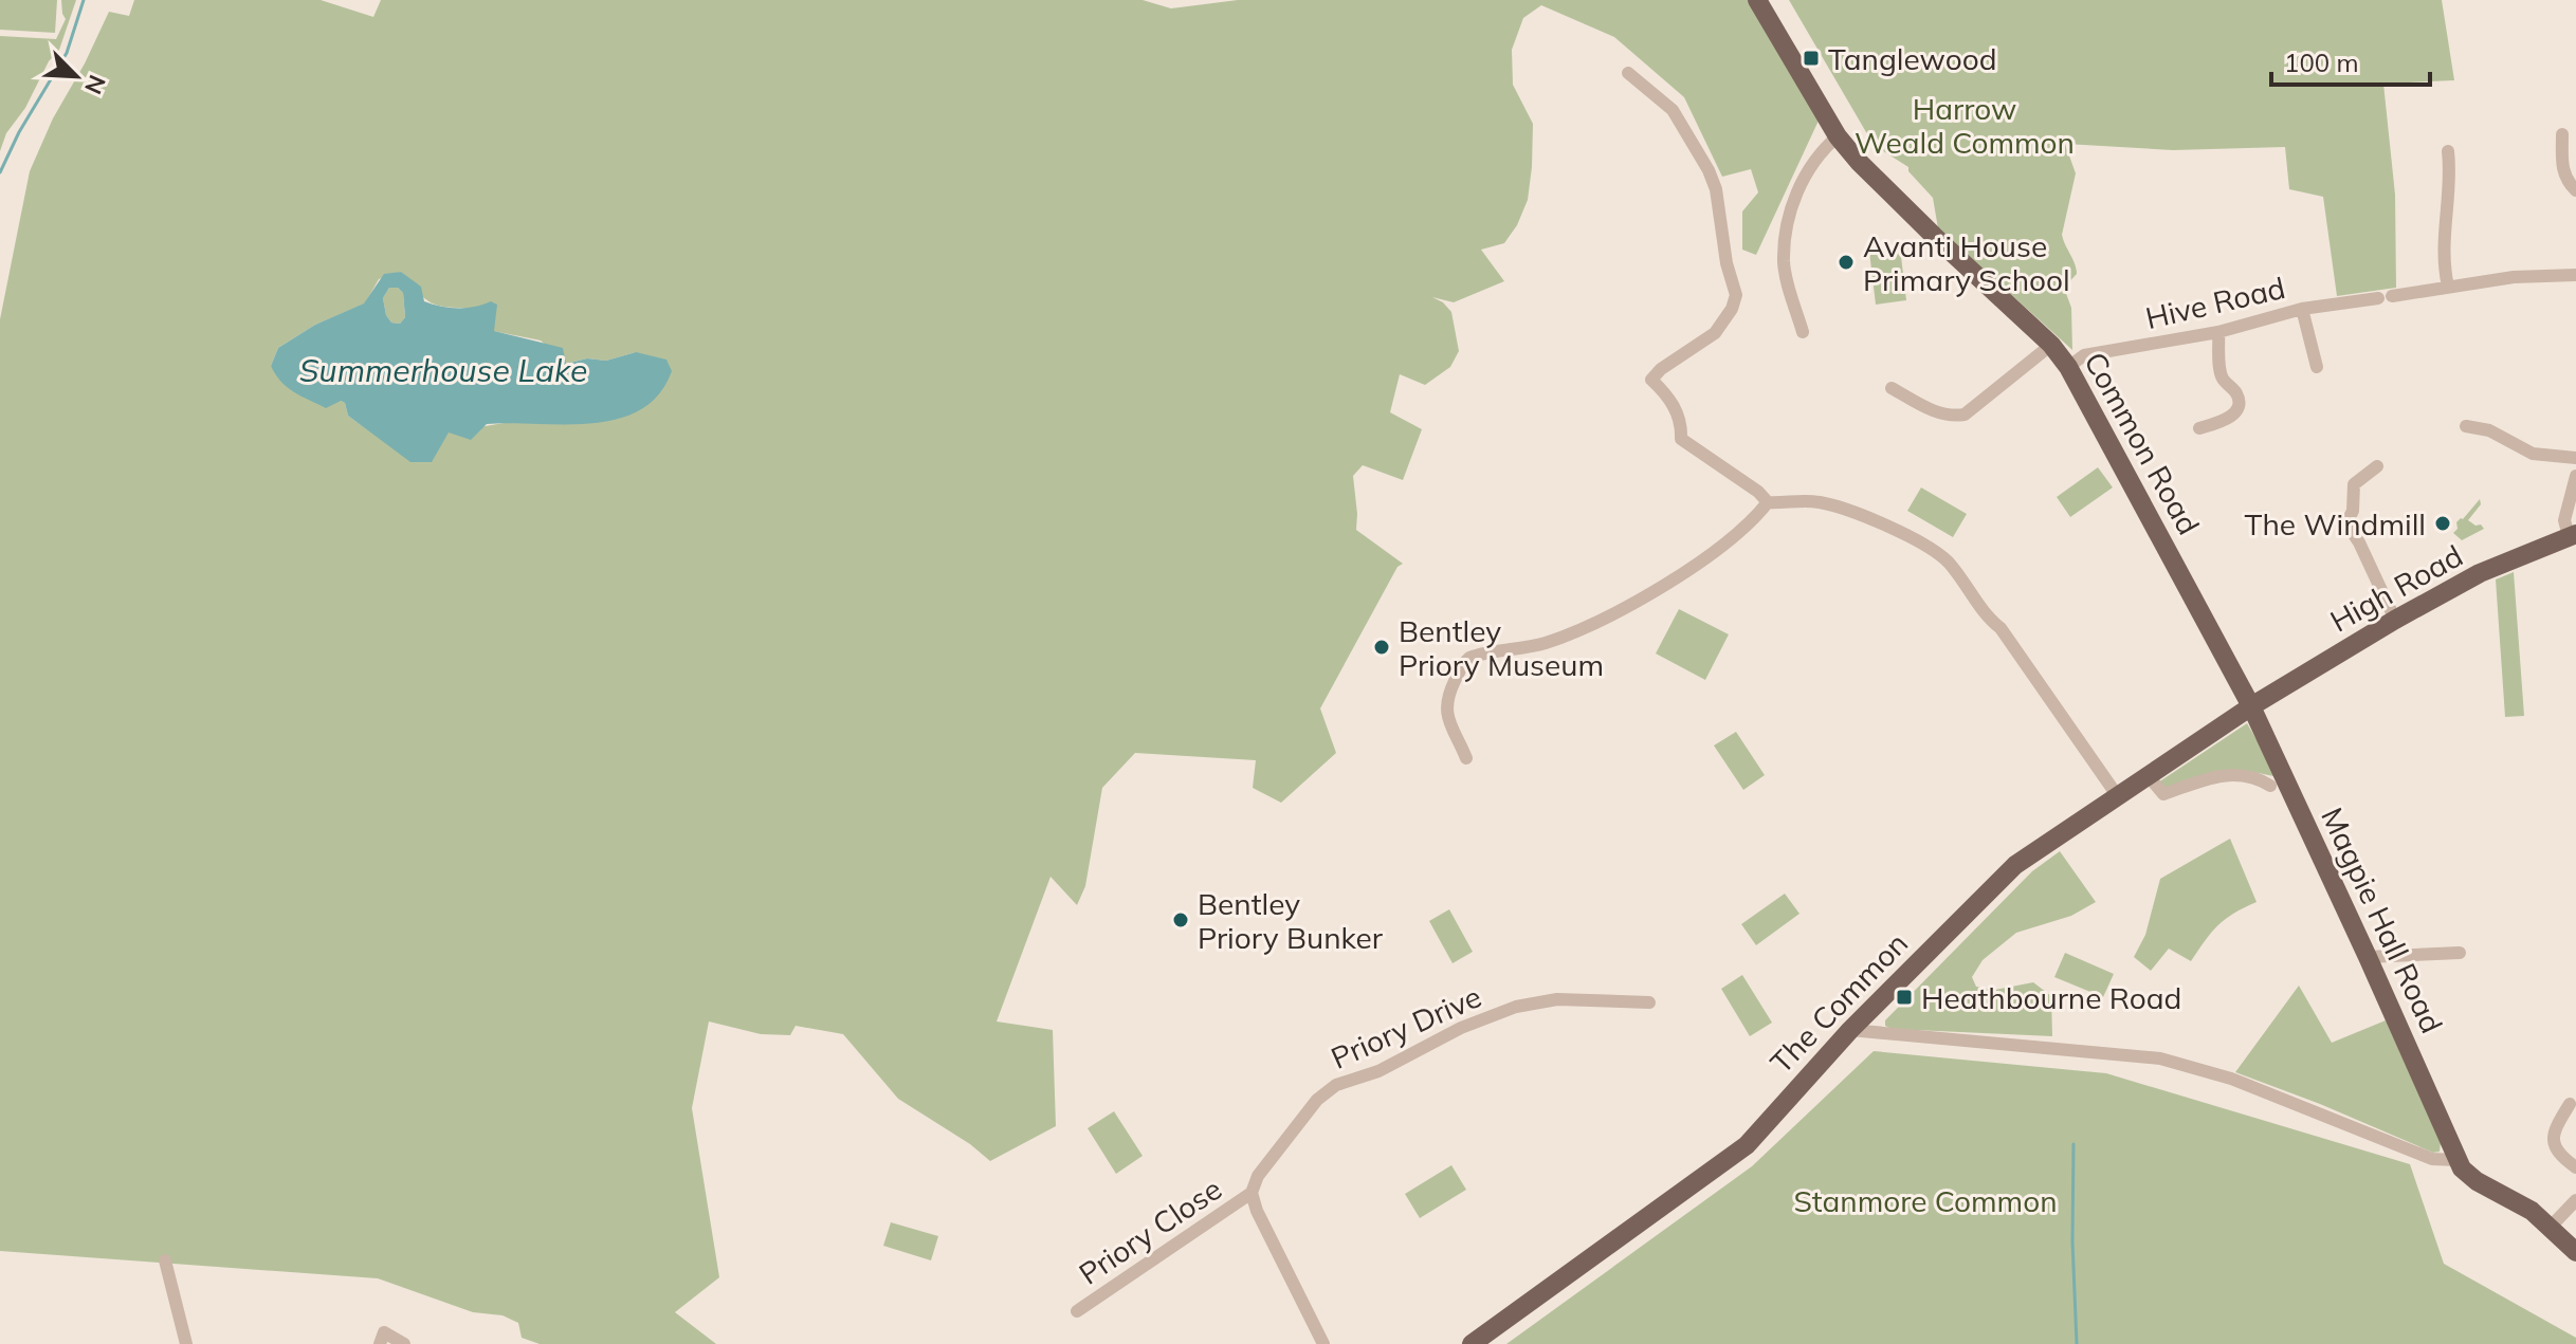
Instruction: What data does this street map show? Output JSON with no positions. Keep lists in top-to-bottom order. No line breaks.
{"streets":{"main road":["Common Road","High Road","Magpie Hall Road","The Common"],"street":["Hive Road","Priory Drive","Priory Close"]},"crossings":[["Hive Road","Common Road"],["Common Road","High Road"],["Common Road","Magpie Hall Road"],["Common Road","The Common"],["High Road","Magpie Hall Road"],["High Road","The Common"],["Magpie Hall Road","The Common"],["Priory Drive","Priory Close"]],"water":["Summerhouse Lake"],"parks":["Harrow Weald Common","Stanmore Common"],"places":{"transit":["Tanglewood","Heathbourne Road"],"other":["Avanti House Primary School","The Windmill","Bentley Priory Museum","Bentley Priory Bunker"]},"scale_bar":"100 m","north":"bottom right"}
